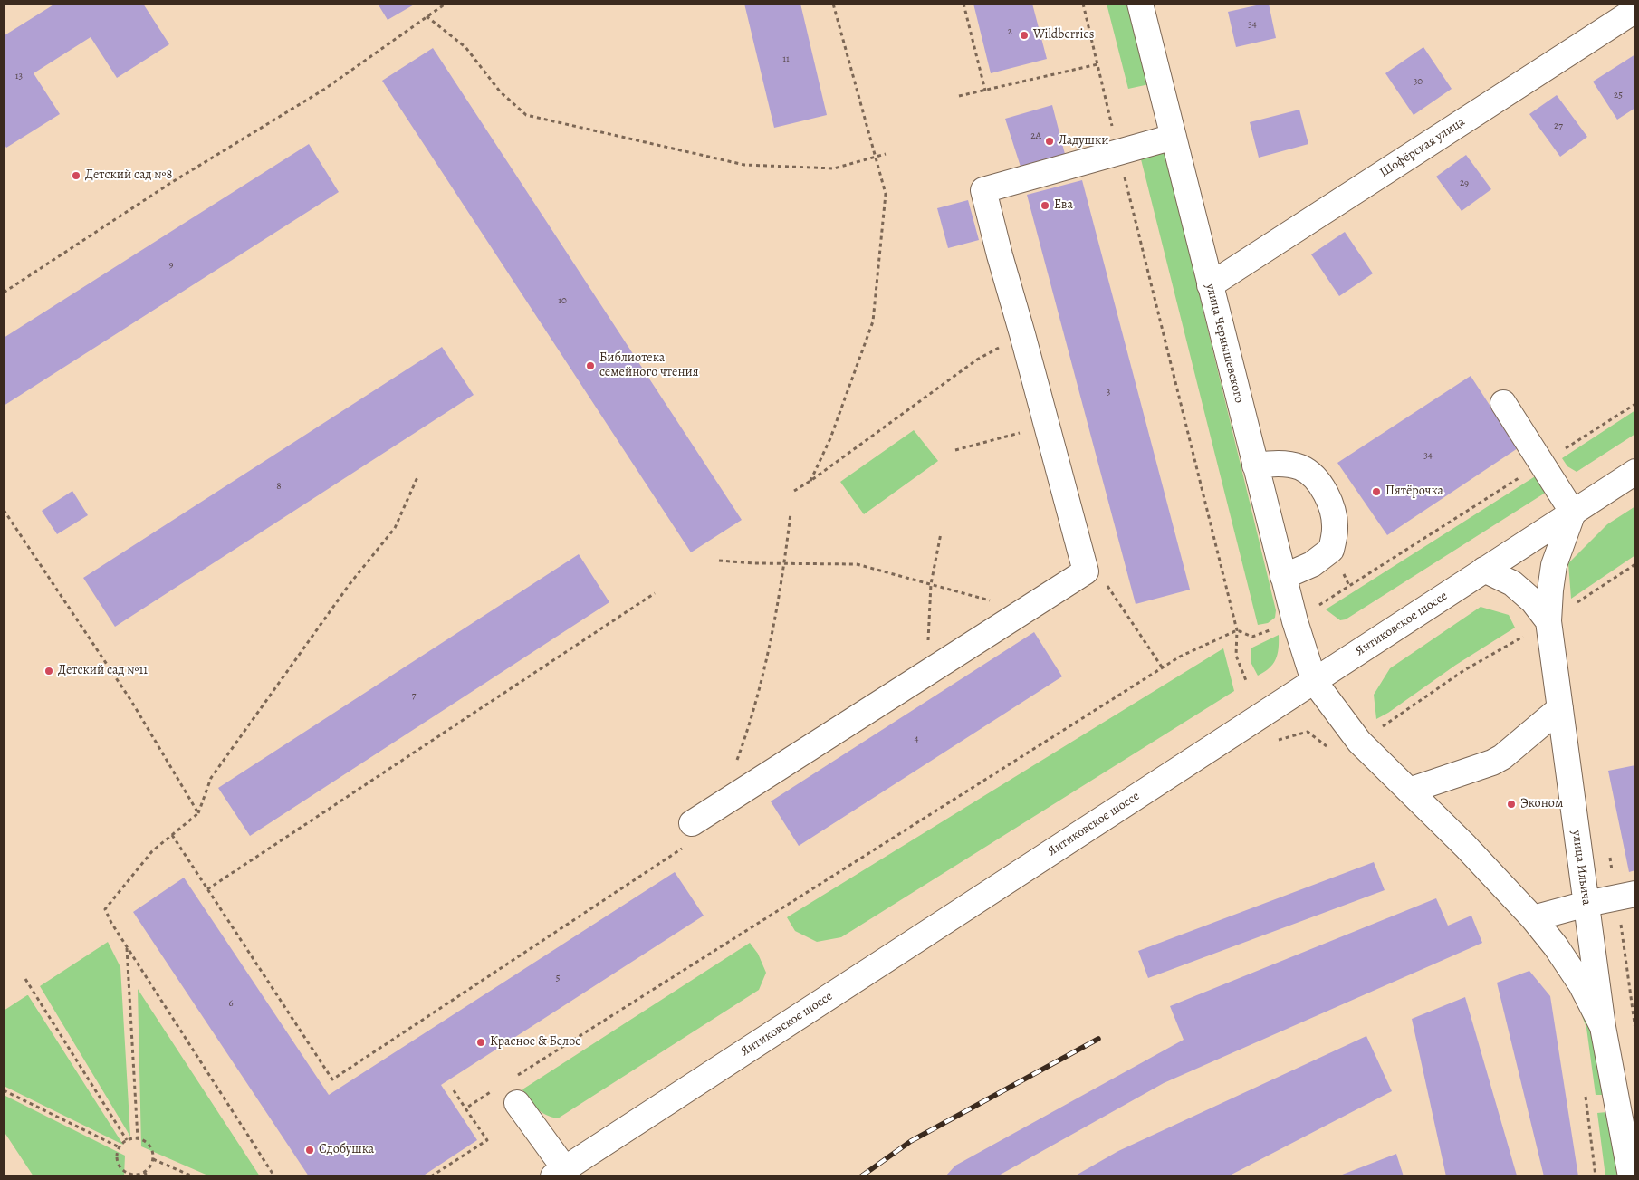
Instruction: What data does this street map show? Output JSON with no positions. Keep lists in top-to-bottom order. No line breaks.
{"streets":{"street":["Шофёрская улица","улица Чернышевского","Янтиковское шоссе","улица Ильича"]},"crossings":[["Шофёрская улица","улица Чернышевского"],["улица Чернышевского","Янтиковское шоссе"],["улица Чернышевского","улица Ильича"],["Янтиковское шоссе","улица Ильича"]],"places":["Wildberries","Ладушки","Детский сад №8","Ева","Библиотека семейного чтения","Пятёрочка","Детский сад №11","Эконом","Красное & Белое","Сдобушка"],"house_numbers":["34","2","11","13","30","25","27","2А","29","9","10","3","34","8","7","4","5","6"]}
